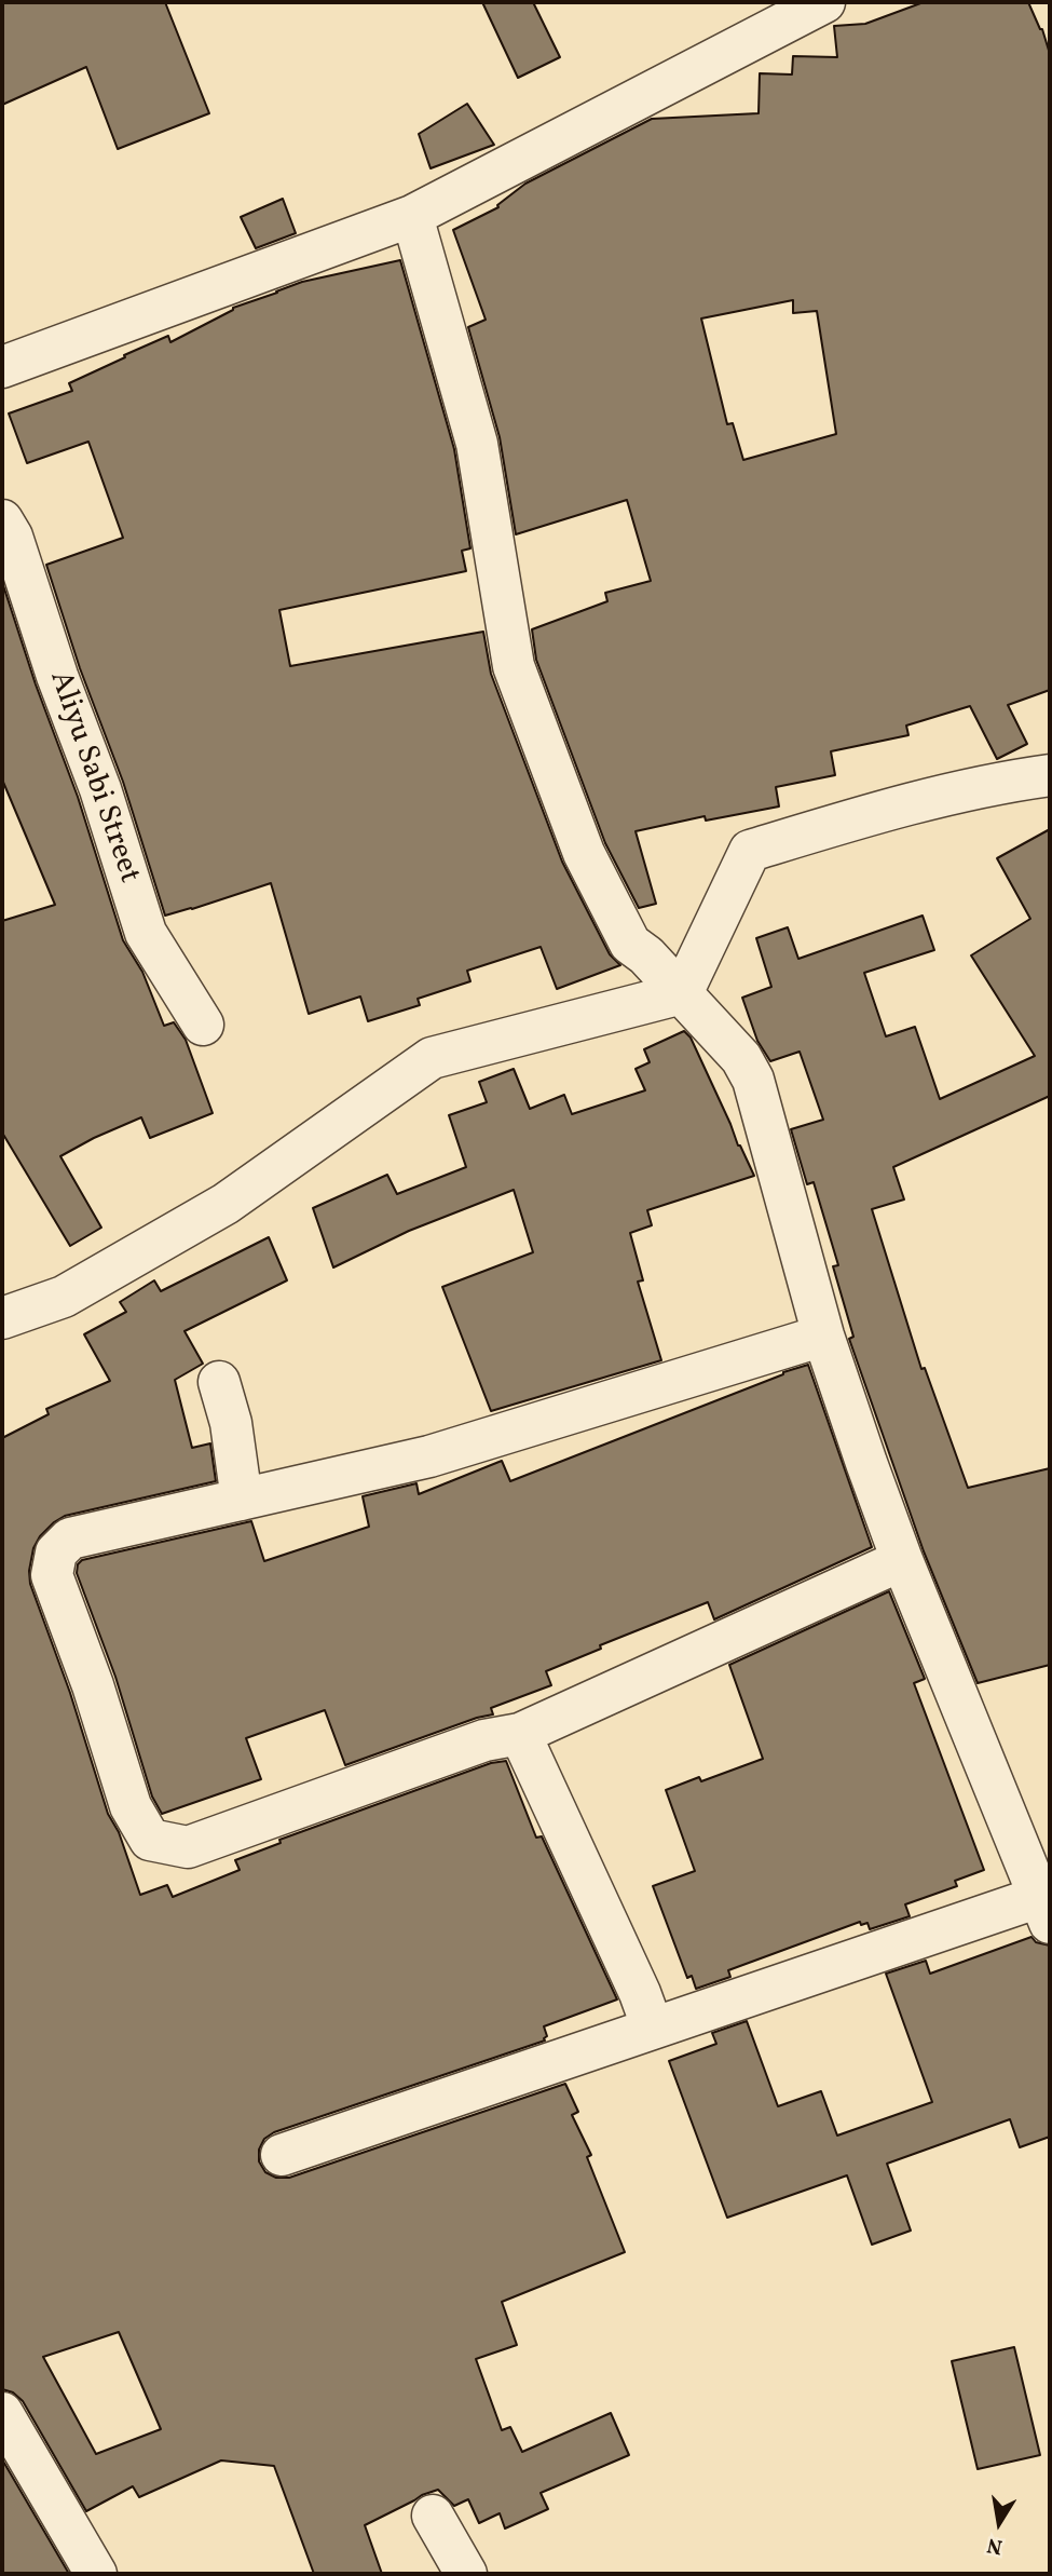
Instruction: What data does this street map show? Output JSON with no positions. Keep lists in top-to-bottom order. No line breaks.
{"streets":{"street":["Aliyu Sabi Street"]},"north":"bottom"}
